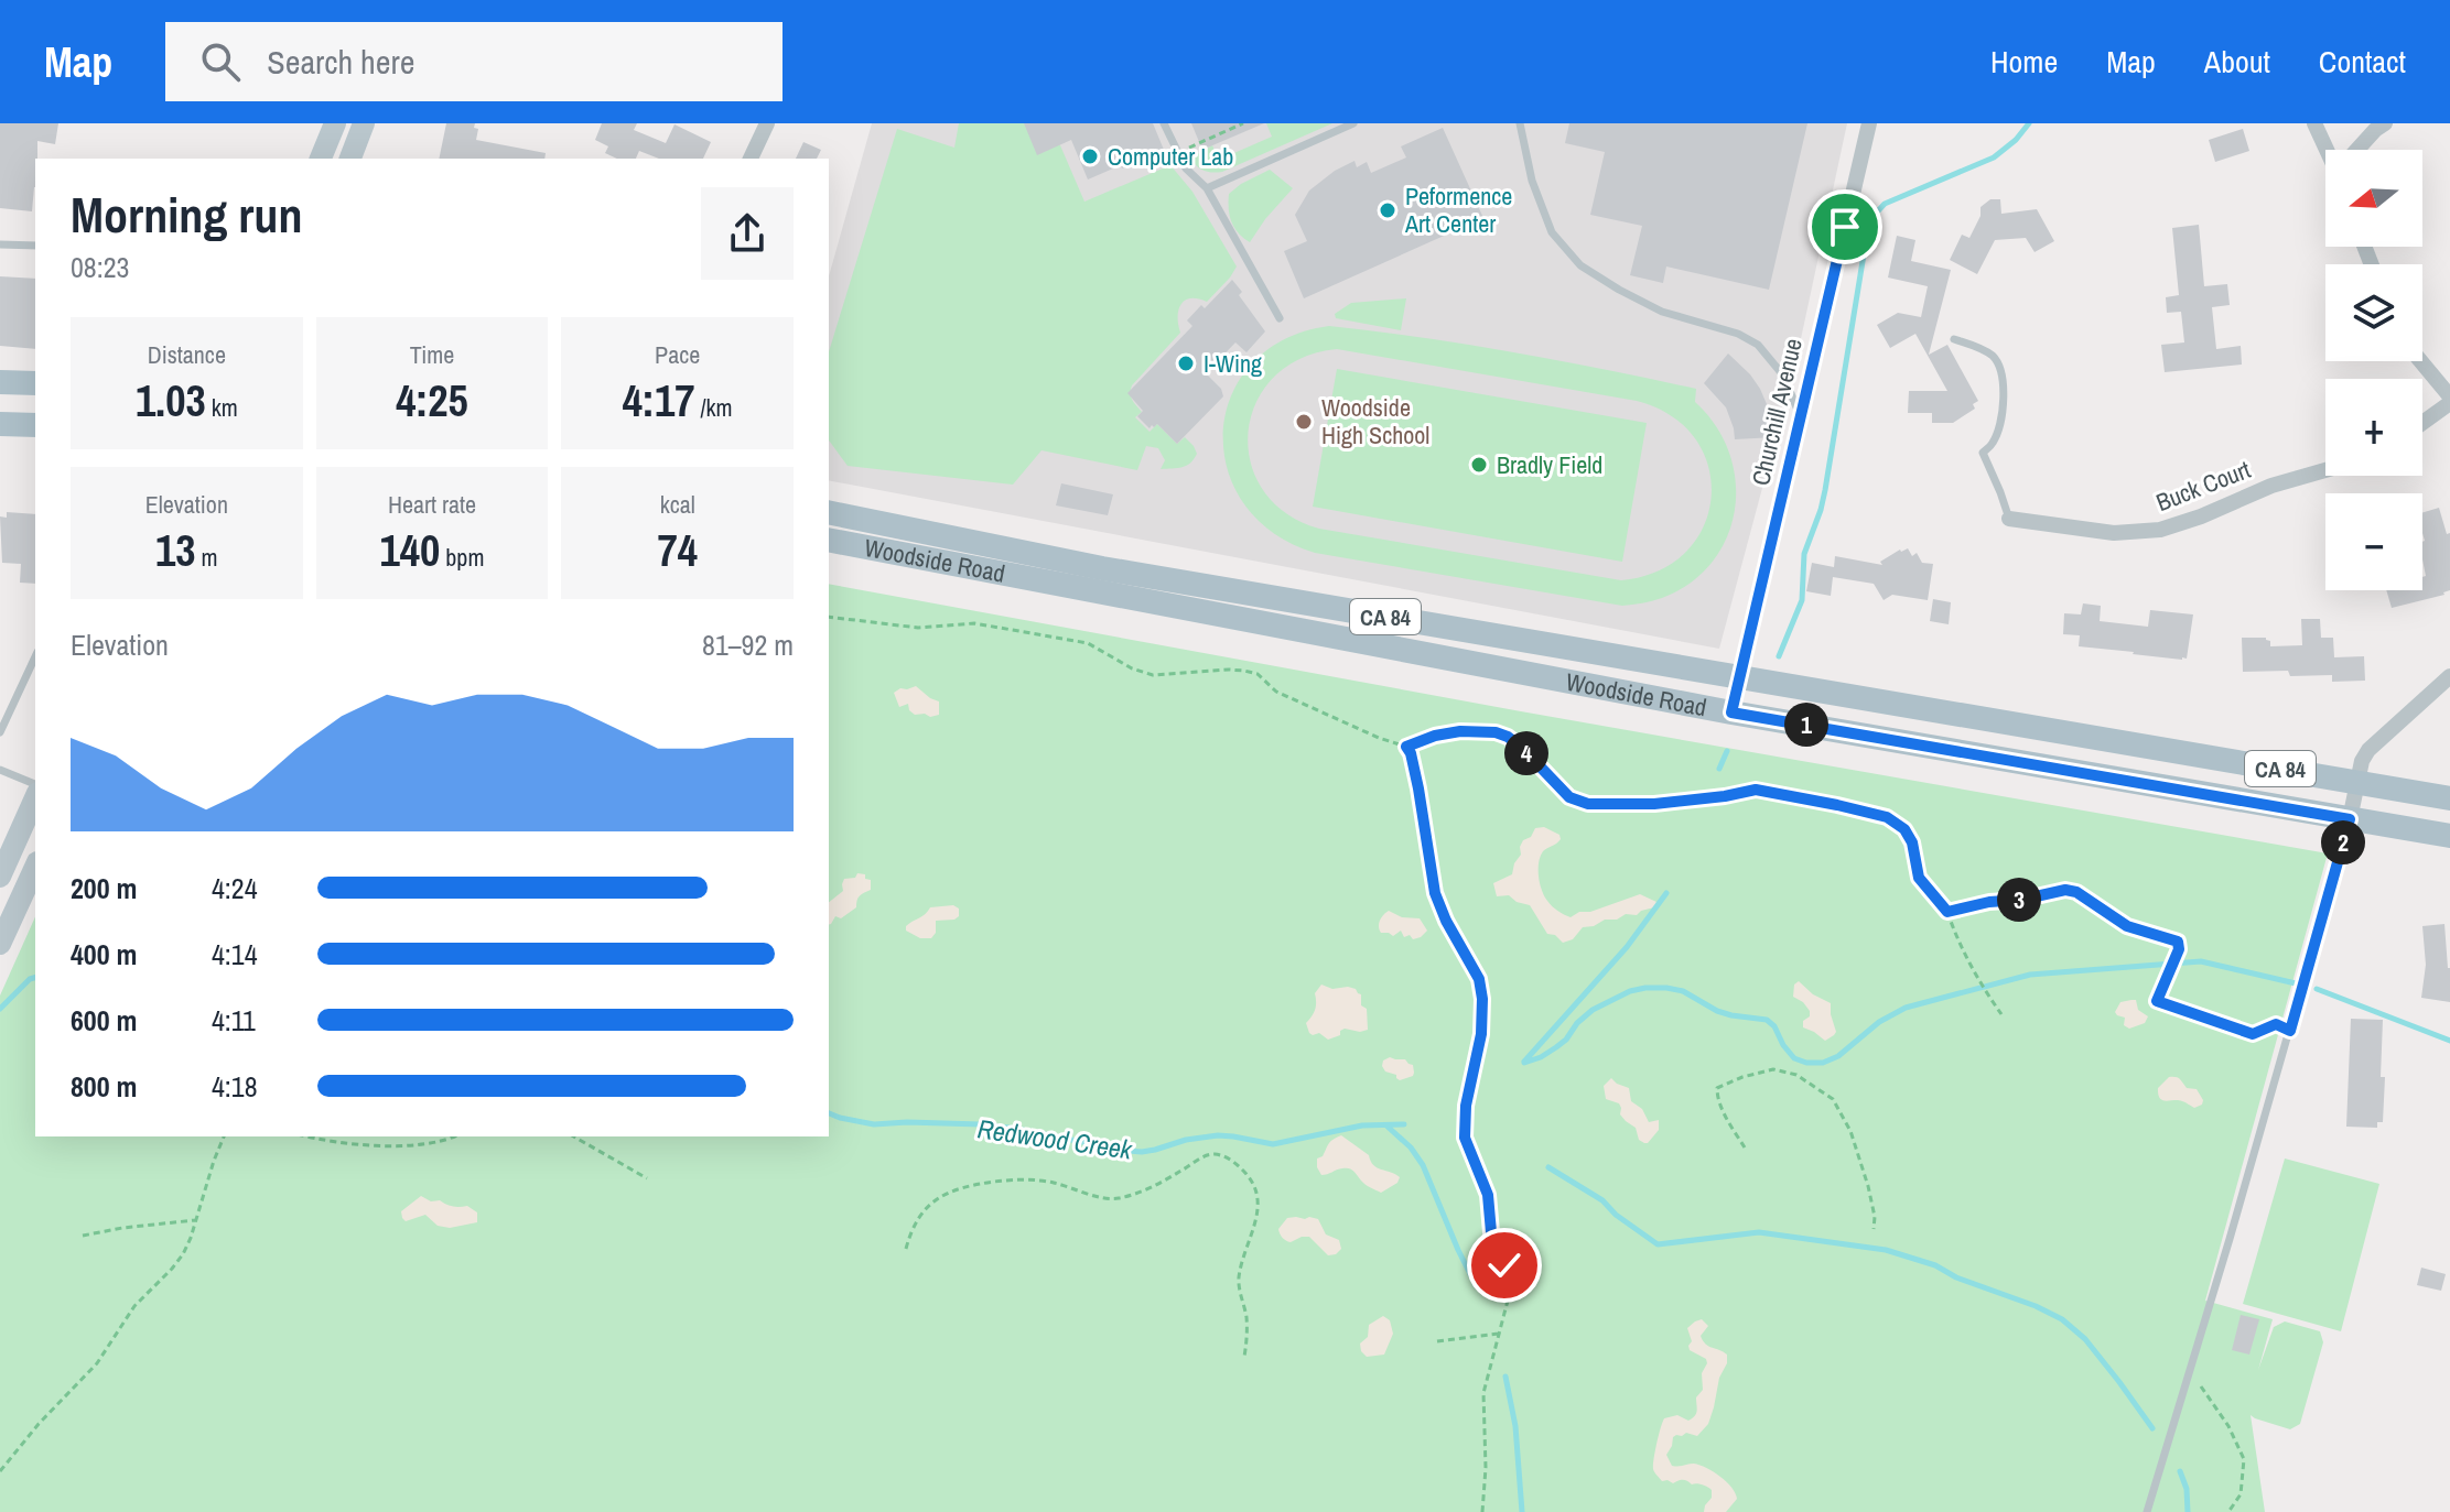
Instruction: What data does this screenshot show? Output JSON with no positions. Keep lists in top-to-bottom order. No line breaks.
{"streets":{"main road":["Woodside Road","CA 84"],"street":["Churchill Avenue","Buck Court"]},"crossings":[["Churchill Avenue","Woodside Road"]],"water":["Redwood Creek"],"places":["Computer Lab","Peformence Art Center","I-Wing","Woodside High School","Bradly Field"],"north":"left","page":{"header":"Map","search":"Search here","nav":["Home","Map","About","Contact"],"map_buttons":["+","−"],"heading":["Morning run","08:23"],"stats":[["Distance","1.03 km"],["Time","4:25"],["Pace","4:17 /km"],["Elevation","13 m"],["Heart rate","140 bpm"],["kcal","74"]],"chart":["Elevation","81–92 m"],"pins":["1","4","2","3"],"list":[{"name":"200 m","note":"4:24"},{"name":"400 m","note":"4:14"},{"name":"600 m","note":"4:11"},{"name":"800 m","note":"4:18"}]}}
